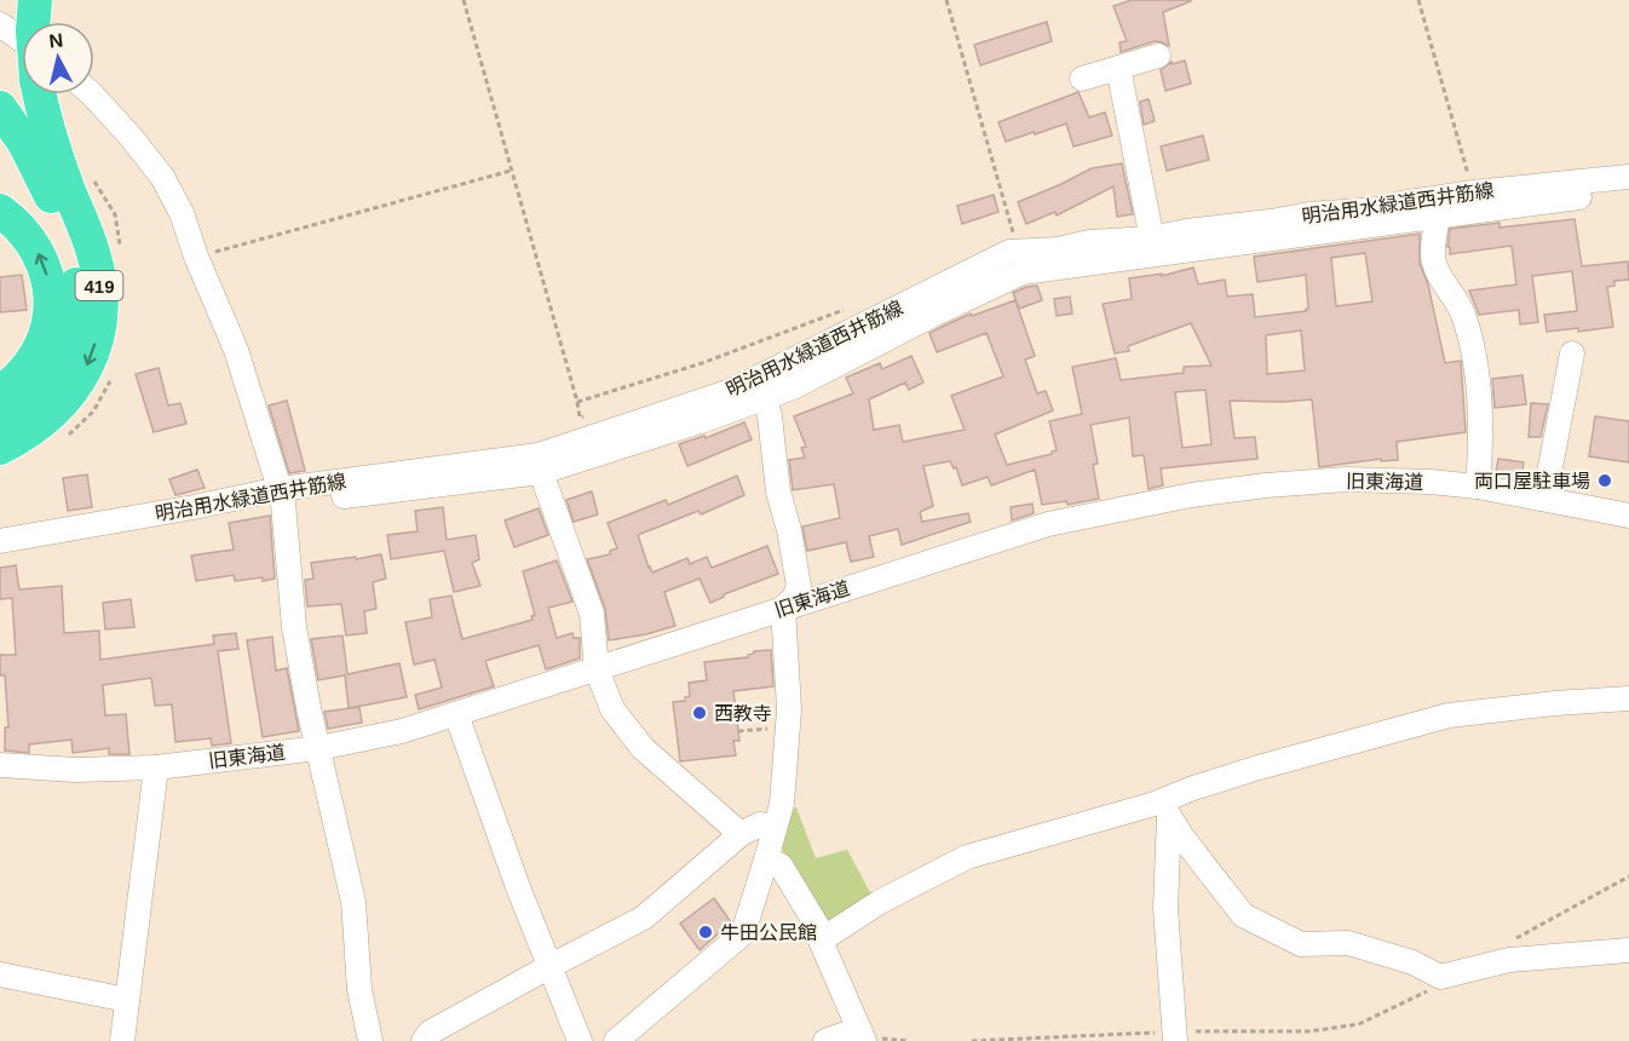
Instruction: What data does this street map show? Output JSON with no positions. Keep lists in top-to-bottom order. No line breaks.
{"streets":{"highway":["419"],"street":["明治用水緑道西井筋線","旧東海道"]},"places":["両口屋駐車場","西教寺","牛田公民館"],"north":"top"}
